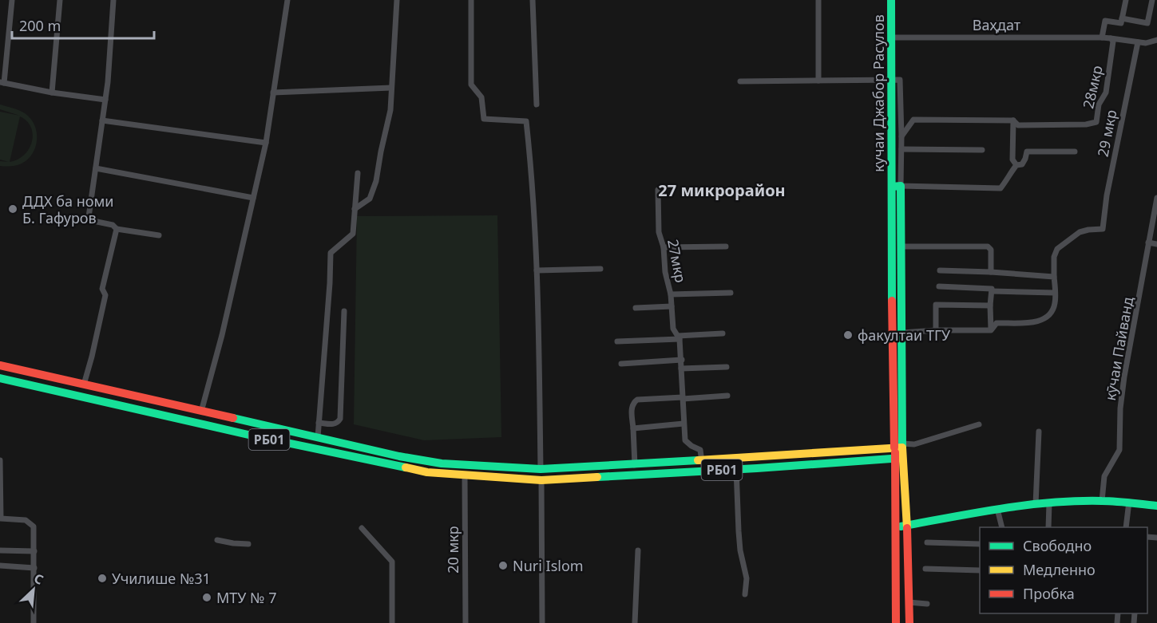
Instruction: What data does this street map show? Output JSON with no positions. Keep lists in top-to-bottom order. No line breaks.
{"streets":{"main road":["кучаи Джабор Расулов","РБ01"],"street":["Ваҳдат","28мкр","29 мкр","27мкр","кӯчаи Пайванд","20 мкр"]},"crossings":[["Ваҳдат","кучаи Джабор Расулов"],["27мкр","РБ01"],["РБ01","20 мкр"]],"districts":["27 микрорайон"],"places":["ДДХ ба номи Б. Гафуров","факултаи ТГУ","Nuri Islom","Училише №31","МТУ № 7"],"legend":["Свободно","Медленно","Пробка"],"scale_bar":"200 m","north":"top right"}
